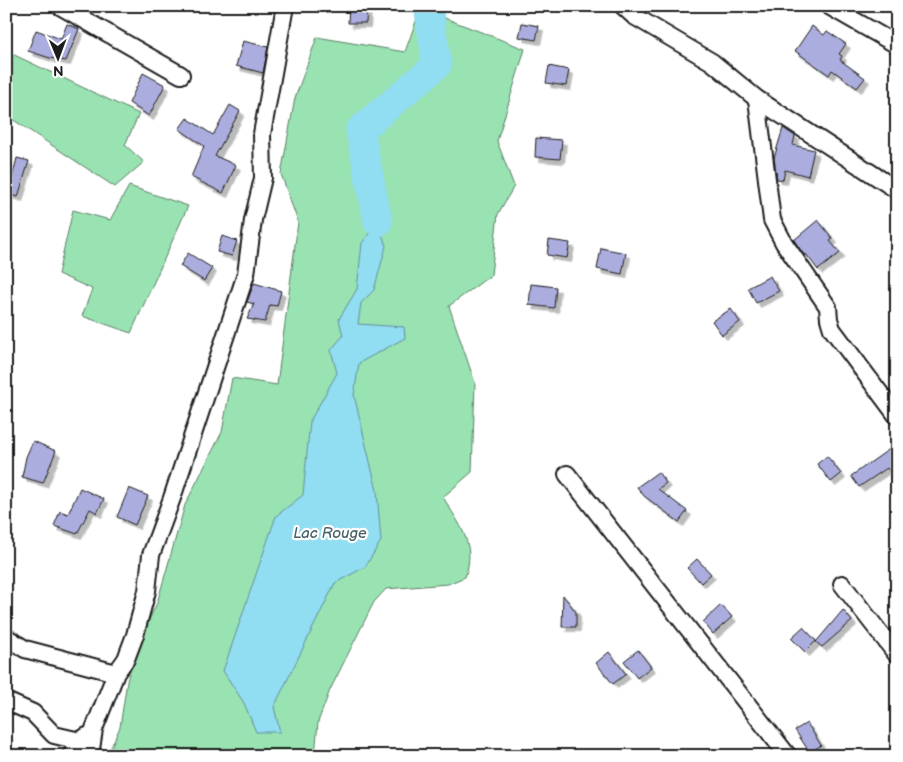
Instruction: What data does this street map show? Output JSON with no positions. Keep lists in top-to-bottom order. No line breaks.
{"water":["Lac Rouge"],"north":"bottom"}
